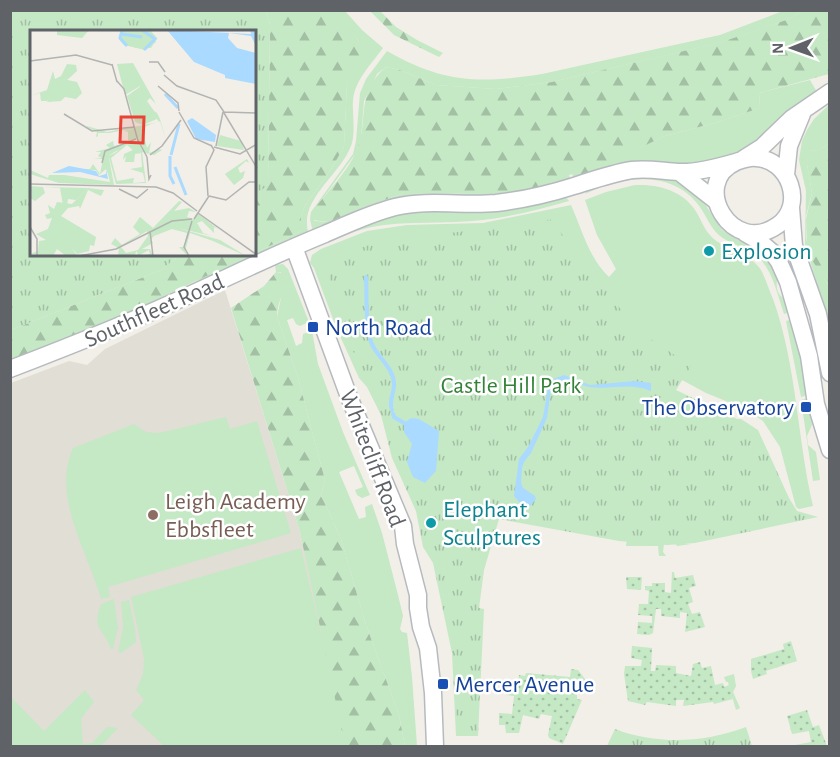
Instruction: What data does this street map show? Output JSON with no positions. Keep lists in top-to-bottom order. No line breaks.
{"streets":{"main road":["Southfleet Road","Whitecliff Road"]},"crossings":[["Southfleet Road","Whitecliff Road"]],"parks":["Castle Hill Park"],"places":{"other":["Explosion","Leigh Academy Ebbsfleet","Elephant Sculptures"],"transit":["North Road","The Observatory","Mercer Avenue"]},"north":"left"}
